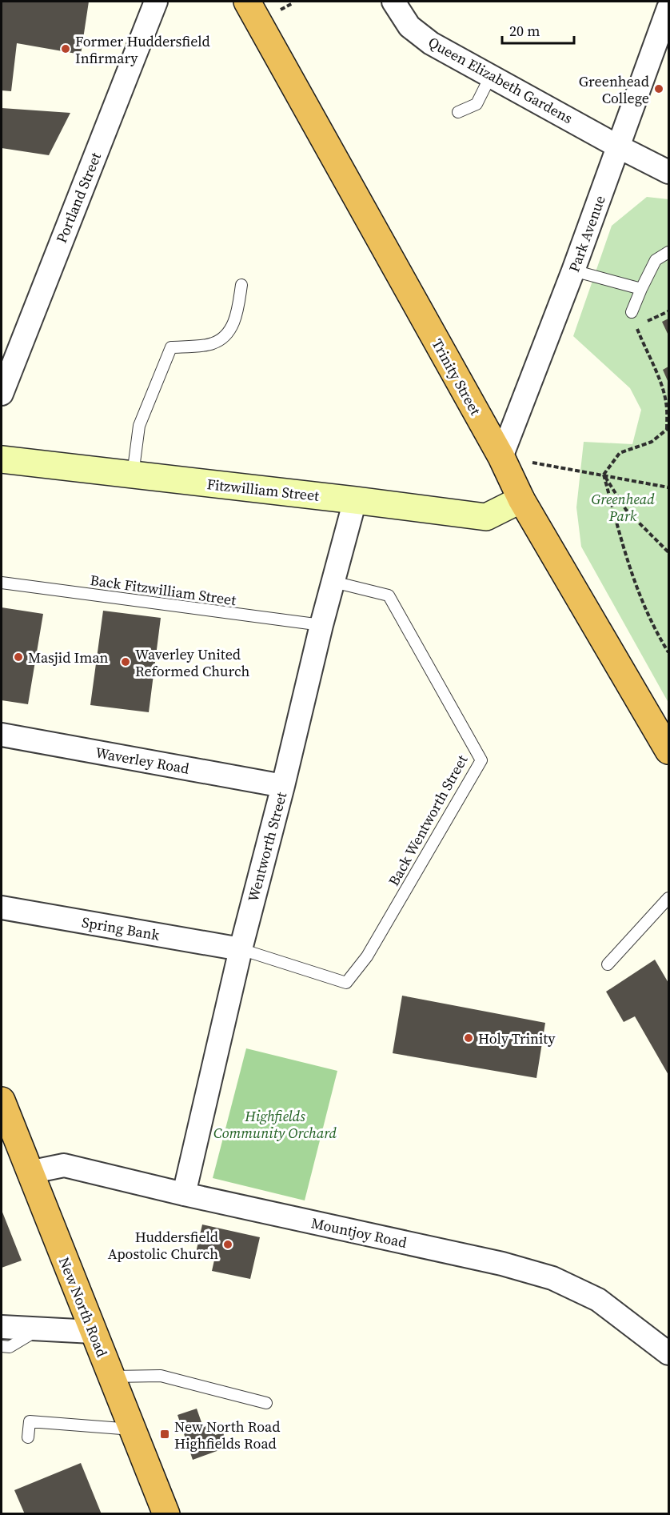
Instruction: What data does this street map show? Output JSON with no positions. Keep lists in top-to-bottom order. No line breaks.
{"streets":{"highway":["Trinity Street","New North Road"],"street":["Queen Elizabeth Gardens","Portland Street","Park Avenue","Fitzwilliam Street","Waverley Road","Wentworth Street","Spring Bank","Mountjoy Road"],"lane":["Back Fitzwilliam Street","Back Wentworth Street"]},"crossings":[["Queen Elizabeth Gardens","Park Avenue"],["Park Avenue","Trinity Street"],["Trinity Street","Fitzwilliam Street"],["Fitzwilliam Street","Wentworth Street"],["Back Fitzwilliam Street","Wentworth Street"],["Waverley Road","Wentworth Street"],["Back Wentworth Street","Wentworth Street"],["Back Wentworth Street","Spring Bank"],["Wentworth Street","Spring Bank"],["Wentworth Street","Mountjoy Road"],["Mountjoy Road","New North Road"]],"parks":["Greenhead Park","Highfields Community Orchard"],"places":{"other":["Former Huddersfield Infirmary","Greenhead College","Masjid Iman","Waverley United Reformed Church","Holy Trinity","Huddersfield Apostolic Church"],"transit":["New North Road Highfields Road"]},"scale_bar":"20 m"}
